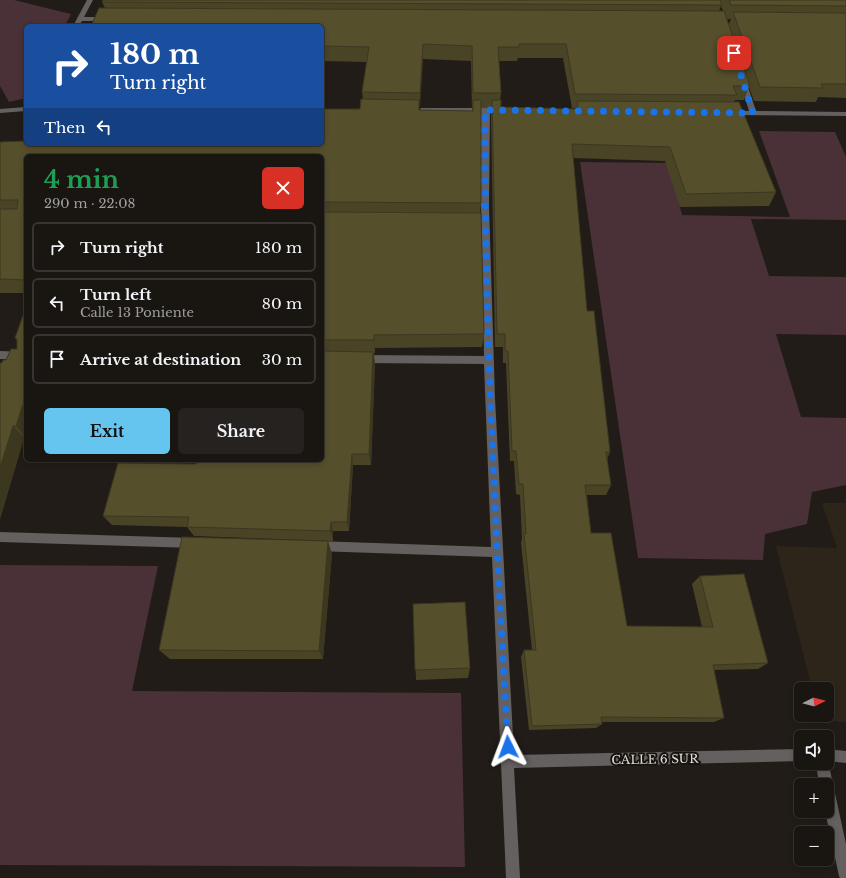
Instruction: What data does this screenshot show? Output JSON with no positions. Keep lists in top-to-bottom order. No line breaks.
{"streets":{"street":["CALLE 6 SUR"]},"north":"right","page":{"turn":["180 m","Turn right"],"then":"Then","heading":["4 min","290 m · 22:08"],"list":[{"name":"Turn right","value":"180 m"},{"name":"Turn left","note":"Calle 13 Poniente","value":"80 m"},{"name":"Arrive at destination","value":"30 m"}],"buttons":["Exit","Share"],"map_buttons":["+","−"]}}
